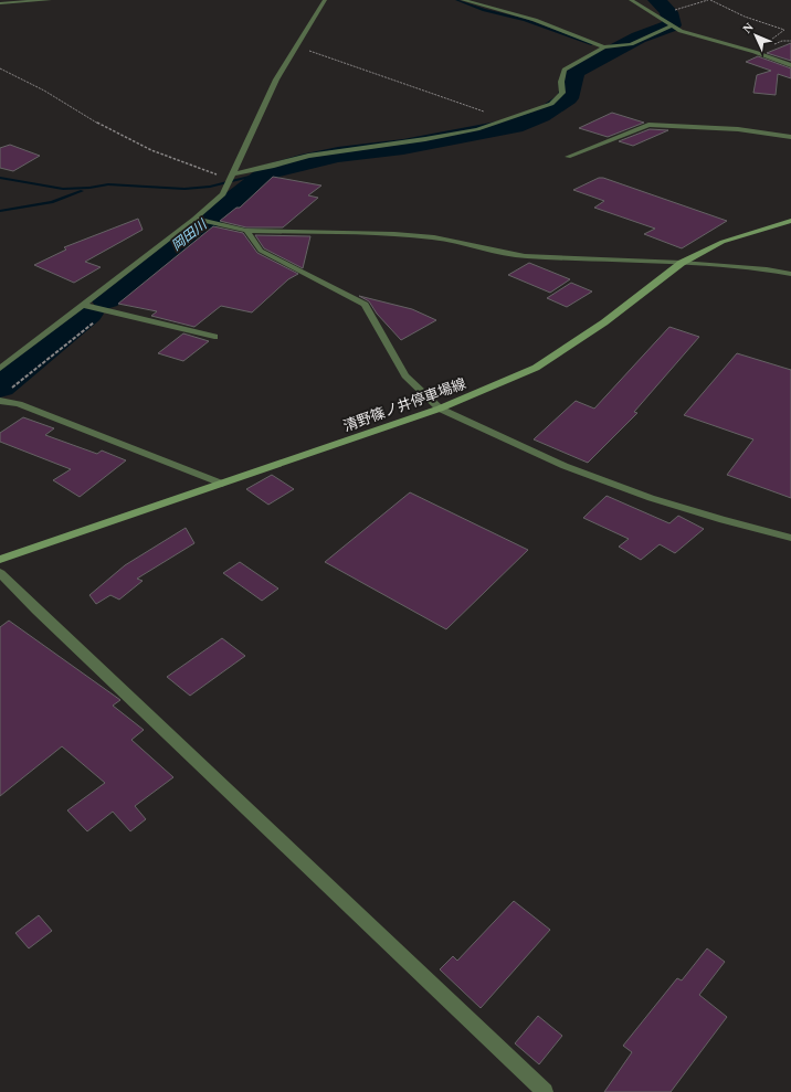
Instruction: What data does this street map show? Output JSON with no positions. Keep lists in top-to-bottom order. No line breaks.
{"streets":{"main road":["清野篠ノ井停車場線"]},"water":["岡田川"],"north":"top left"}
